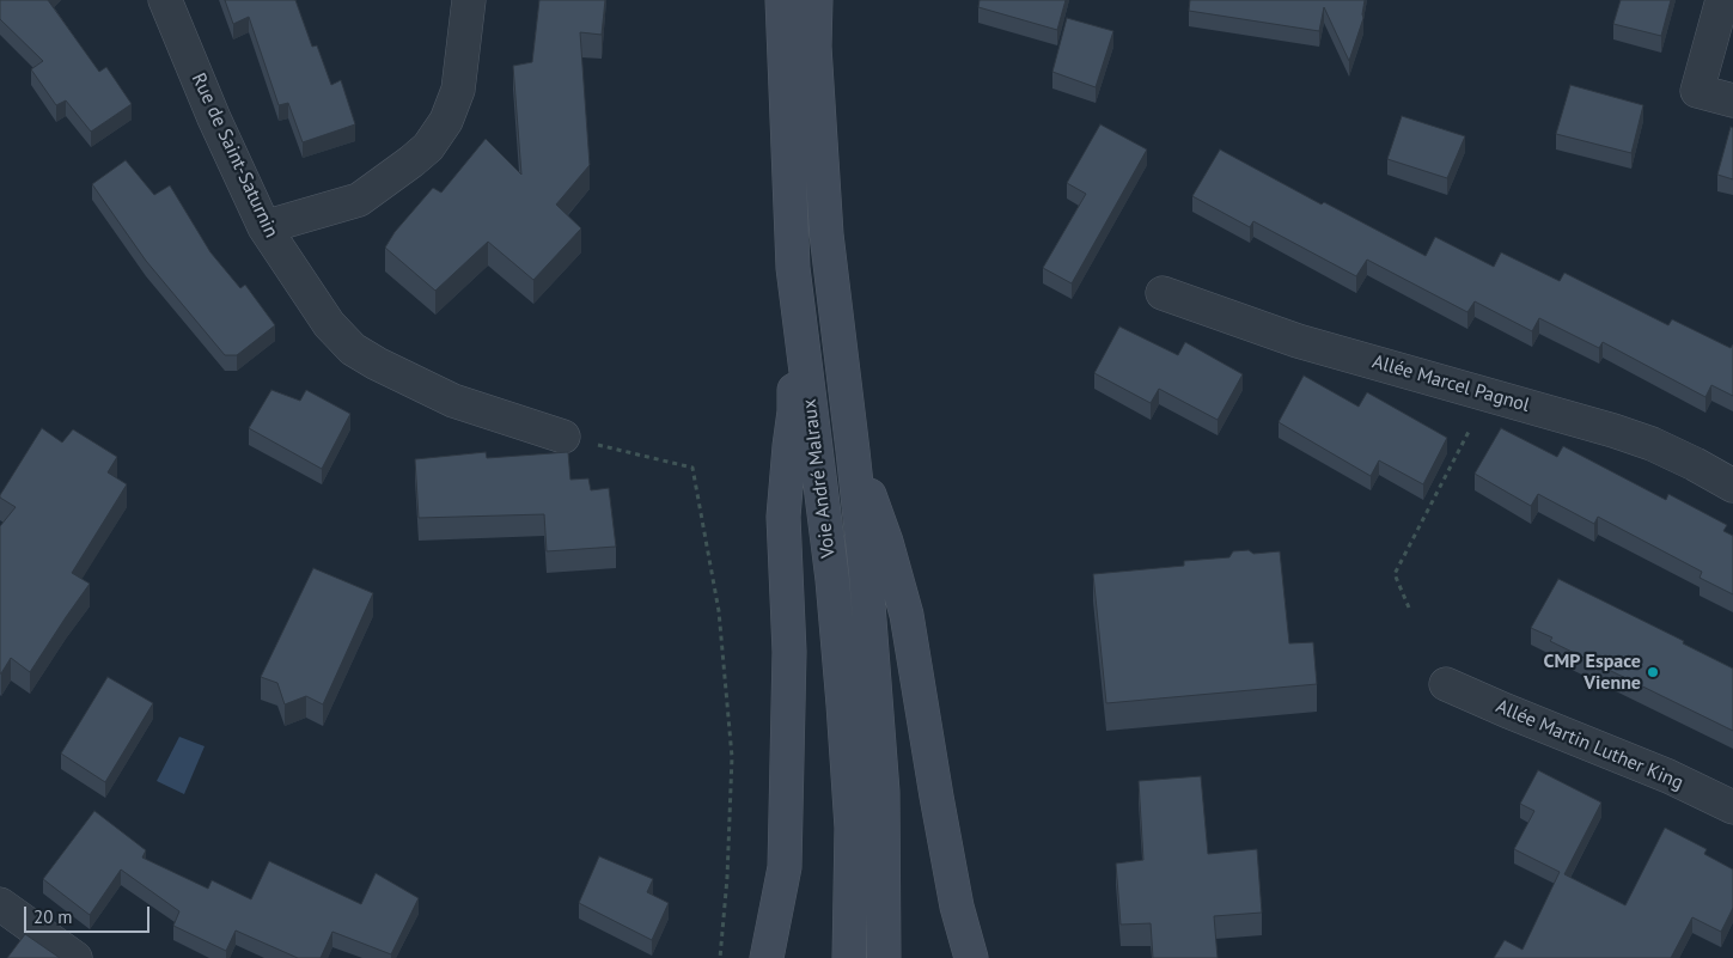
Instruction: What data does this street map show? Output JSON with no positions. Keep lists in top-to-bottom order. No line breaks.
{"streets":{"main road":["Voie André Malraux"],"street":["Rue de Saint-Saturnin","Allée Marcel Pagnol","Allée Martin Luther King"]},"places":["CMP Espace Vienne"],"scale_bar":"20 m"}
